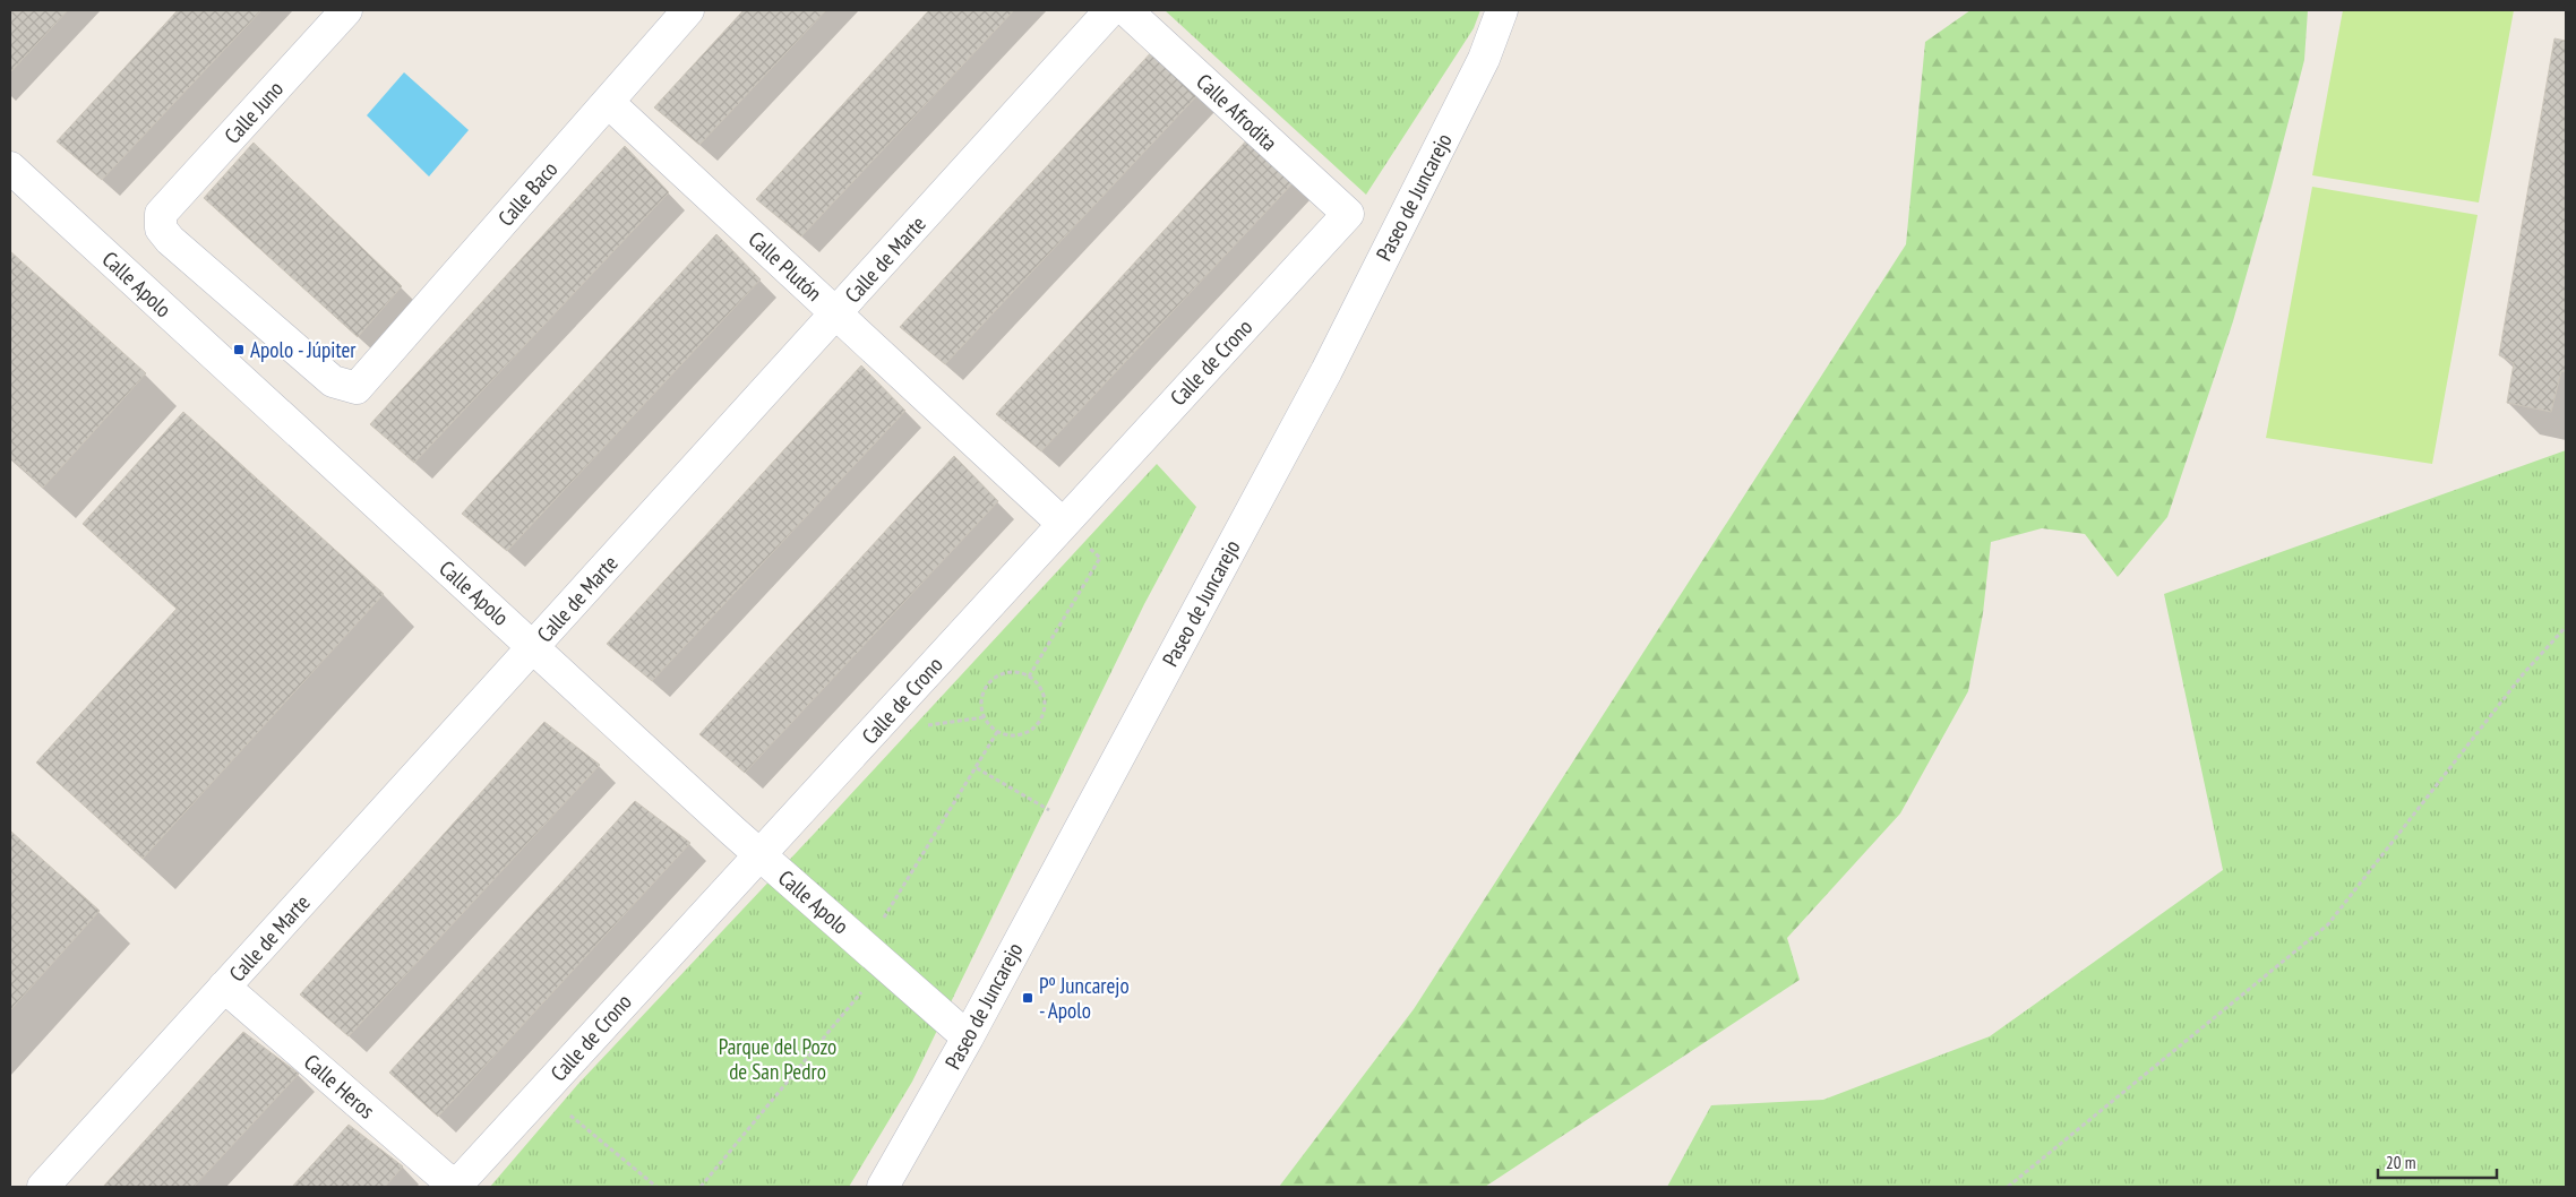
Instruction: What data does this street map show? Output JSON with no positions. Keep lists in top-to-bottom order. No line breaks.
{"streets":{"street":["Calle Juno","Calle Afrodita","Calle Baco","Paseo de Juncarejo","Calle de Marte","Calle Plutón","Calle Apolo","Calle de Crono","Calle Heros"]},"crossings":[["Calle Juno","Calle Baco"],["Calle Afrodita","Calle de Crono"],["Calle Baco","Calle Plutón"],["Paseo de Juncarejo","Calle Apolo"],["Calle de Marte","Calle Plutón"],["Calle de Marte","Calle Apolo"],["Calle de Marte","Calle Heros"],["Calle Plutón","Calle de Crono"],["Calle Apolo","Calle de Crono"],["Calle de Crono","Calle Heros"]],"parks":["Parque del Pozo de San Pedro"],"places":{"transit":["Apolo - Júpiter","Pº Juncarejo - Apolo"]},"scale_bar":"20 m"}
